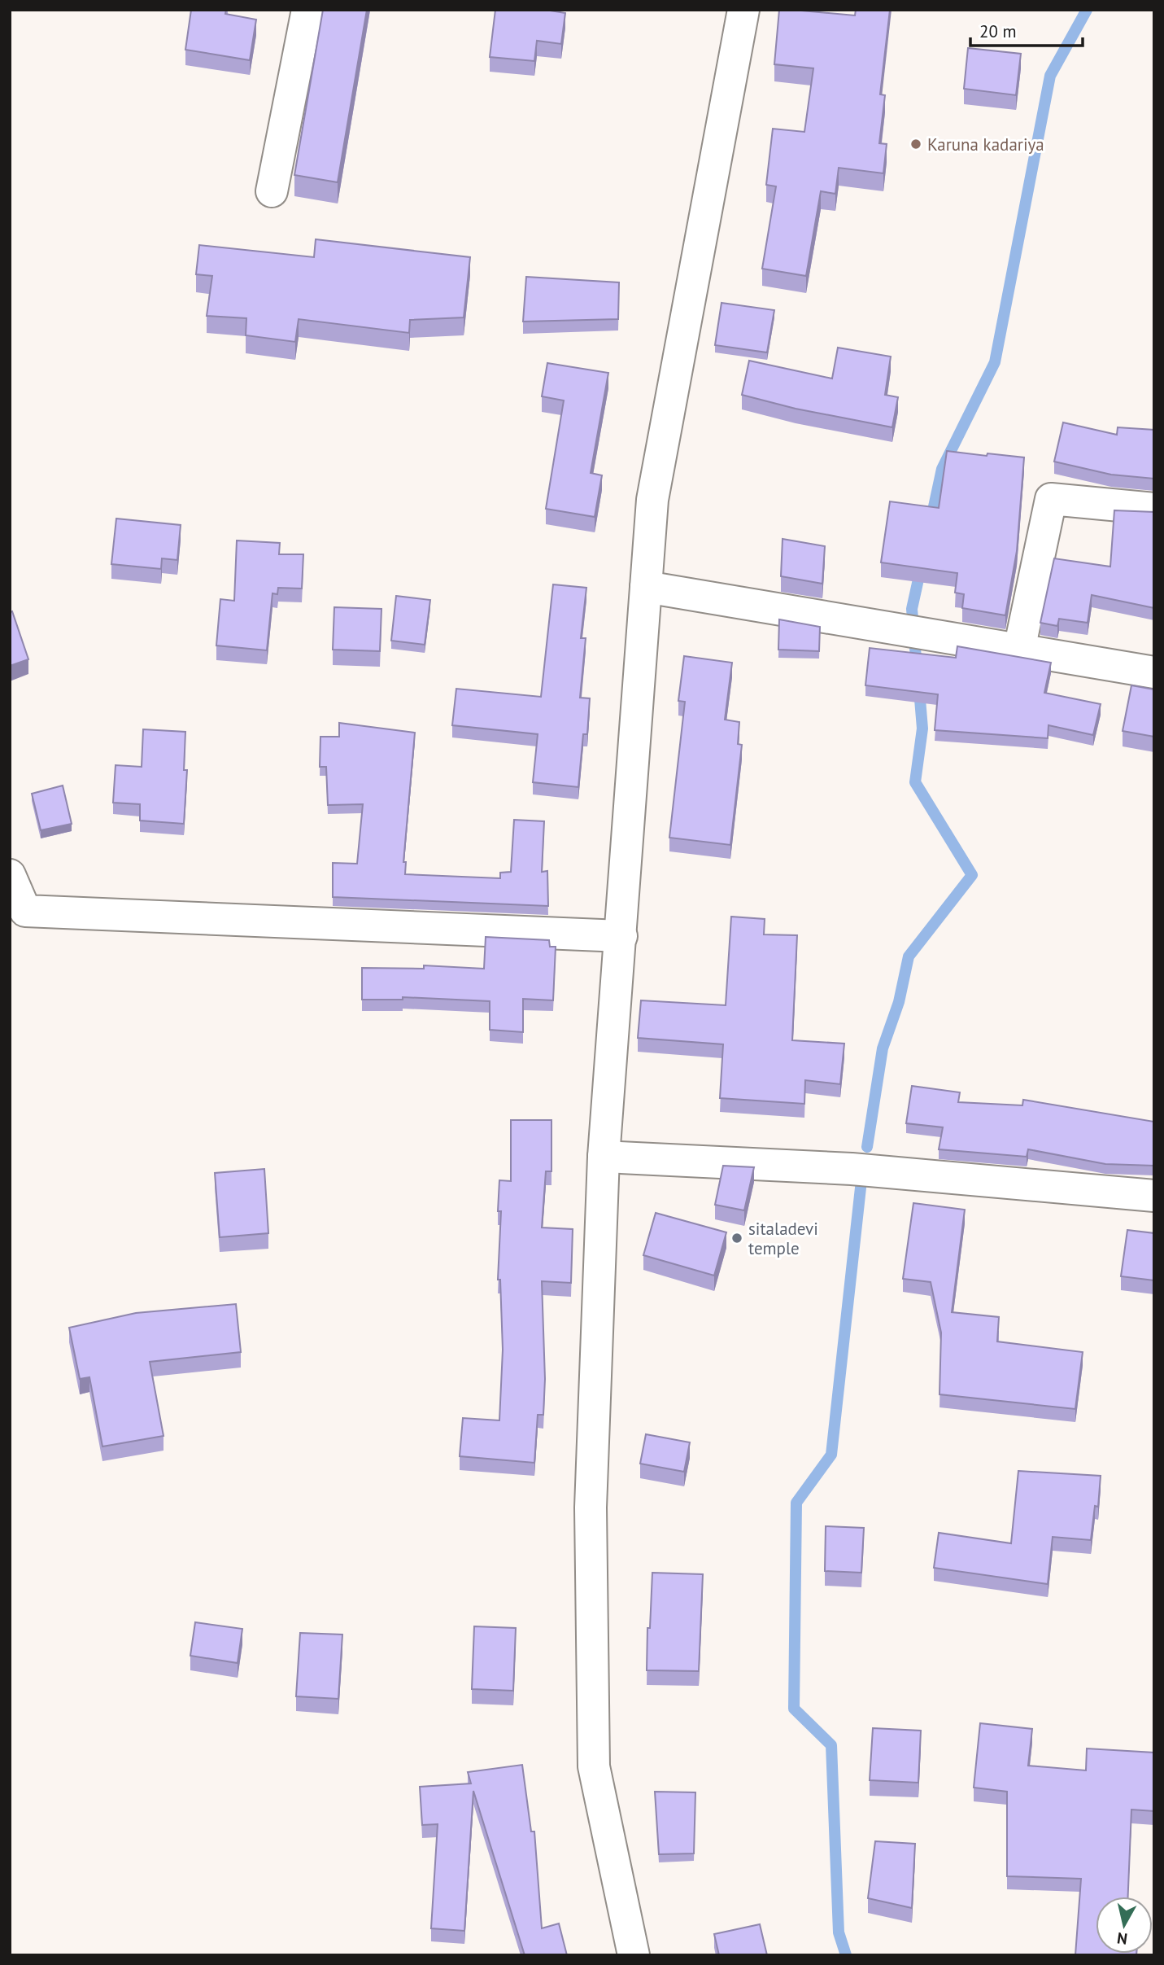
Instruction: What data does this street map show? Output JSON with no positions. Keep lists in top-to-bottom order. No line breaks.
{"places":["Karuna kadariya","sitaladevi temple"],"scale_bar":"20 m","north":"bottom"}
